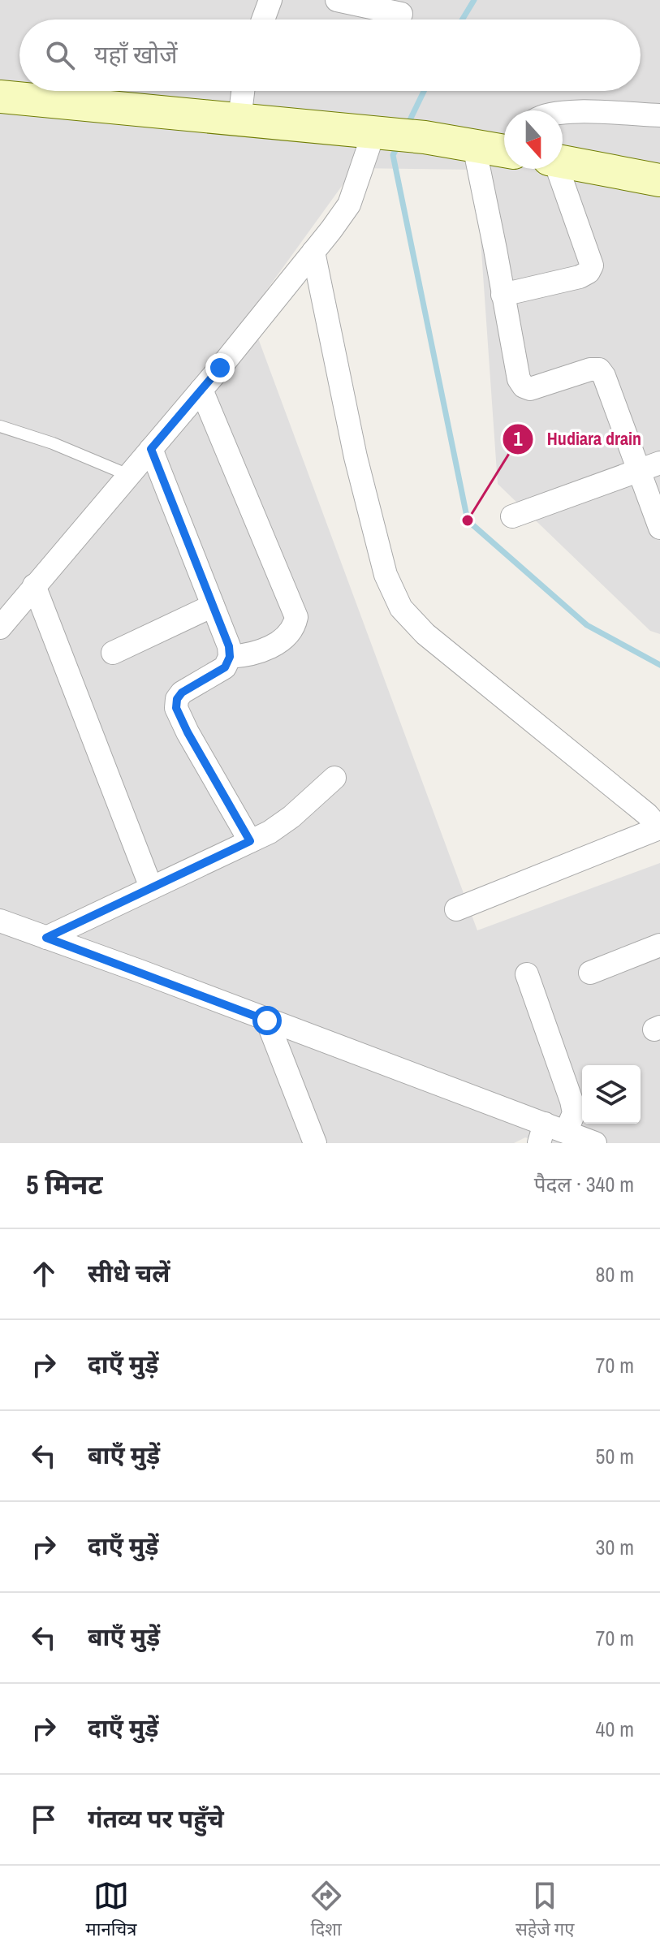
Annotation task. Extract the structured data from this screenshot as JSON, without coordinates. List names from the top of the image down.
{
  "places": ["Hudiara drain"],
  "north": "bottom",
  "page": {
    "search": "यहाँ खोजें",
    "heading": ["5 मिनट", "पैदल · 340 m"],
    "list": [
      ["सीधे चलें", "80 m"],
      ["दाएँ मुड़ें", "70 m"],
      ["बाएँ मुड़ें", "50 m"],
      ["दाएँ मुड़ें", "30 m"],
      ["बाएँ मुड़ें", "70 m"],
      ["दाएँ मुड़ें", "40 m"],
      "गंतव्य पर पहुँचे"
    ],
    "nav": ["मानचित्र", "दिशा", "सहेजे गए"]
  }
}
